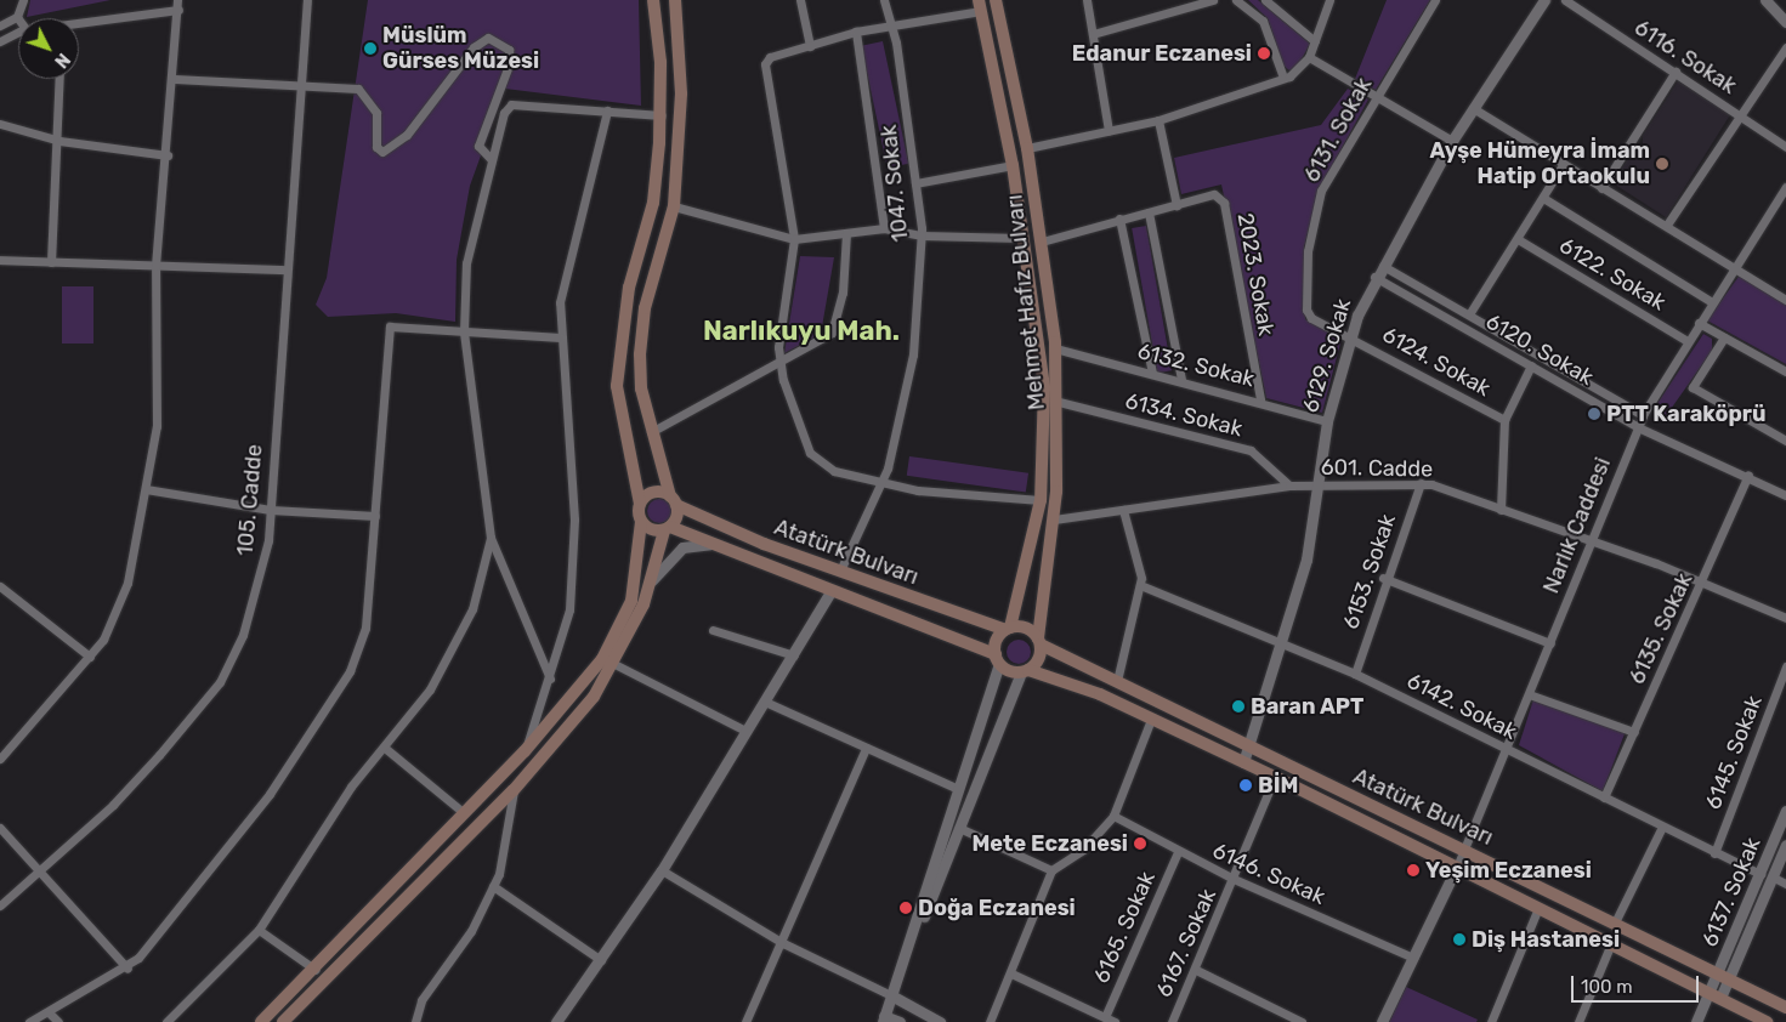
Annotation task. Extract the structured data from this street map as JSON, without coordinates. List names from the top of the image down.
{
  "streets": {
    "main road": ["Mehmet Hafız Bulvarı", "Atatürk Bulvarı"],
    "street": [
      "6116. Sokak",
      "6131. Sokak",
      "1047. Sokak",
      "2023. Sokak",
      "6122. Sokak",
      "6120. Sokak",
      "6129. Sokak",
      "6124. Sokak",
      "6132. Sokak",
      "6134. Sokak",
      "601. Cadde",
      "105. Cadde",
      "Narlık Caddesi",
      "6153. Sokak",
      "6135. Sokak",
      "6142. Sokak",
      "6145. Sokak",
      "6146. Sokak",
      "6137. Sokak",
      "6165. Sokak",
      "6167. Sokak"
    ]
  },
  "crossings": [
    ["6131. Sokak", "6129. Sokak"],
    ["6131. Sokak", "6124. Sokak"],
    ["1047. Sokak", "Atatürk Bulvarı"],
    ["2023. Sokak", "Mehmet Hafız Bulvarı"],
    ["2023. Sokak", "6132. Sokak"],
    ["6122. Sokak", "Narlık Caddesi"],
    ["Mehmet Hafız Bulvarı", "6132. Sokak"],
    ["Mehmet Hafız Bulvarı", "6134. Sokak"],
    ["Mehmet Hafız Bulvarı", "601. Cadde"],
    ["Mehmet Hafız Bulvarı", "Atatürk Bulvarı"],
    ["6120. Sokak", "6129. Sokak"],
    ["6120. Sokak", "6124. Sokak"],
    ["6120. Sokak", "Narlık Caddesi"],
    ["6120. Sokak", "6135. Sokak"],
    ["6129. Sokak", "6124. Sokak"],
    ["6129. Sokak", "6132. Sokak"],
    ["6129. Sokak", "601. Cadde"],
    ["6129. Sokak", "Atatürk Bulvarı"],
    ["6129. Sokak", "6142. Sokak"],
    ["6124. Sokak", "601. Cadde"],
    ["6134. Sokak", "601. Cadde"],
    ["601. Cadde", "Narlık Caddesi"],
    ["601. Cadde", "6153. Sokak"],
    ["601. Cadde", "6135. Sokak"],
    ["Narlık Caddesi", "Atatürk Bulvarı"],
    ["Narlık Caddesi", "6142. Sokak"],
    ["Atatürk Bulvarı", "6137. Sokak"],
    ["Atatürk Bulvarı", "6167. Sokak"],
    ["6153. Sokak", "6142. Sokak"],
    ["6135. Sokak", "6142. Sokak"],
    ["6142. Sokak", "6145. Sokak"],
    ["6142. Sokak", "6137. Sokak"],
    ["6146. Sokak", "6165. Sokak"],
    ["6146. Sokak", "6167. Sokak"]
  ],
  "districts": ["Narlıkuyu Mah."],
  "places": [
    "Müslüm Gürses Müzesi",
    "Edanur Eczanesi",
    "Ayşe Hümeyra İmam Hatip Ortaokulu",
    "PTT Karaköprü",
    "Baran APT",
    "BİM",
    "Mete Eczanesi",
    "Yeşim Eczanesi",
    "Doğa Eczanesi",
    "Diş Hastanesi"
  ],
  "scale_bar": "100 m",
  "north": "bottom right"
}
